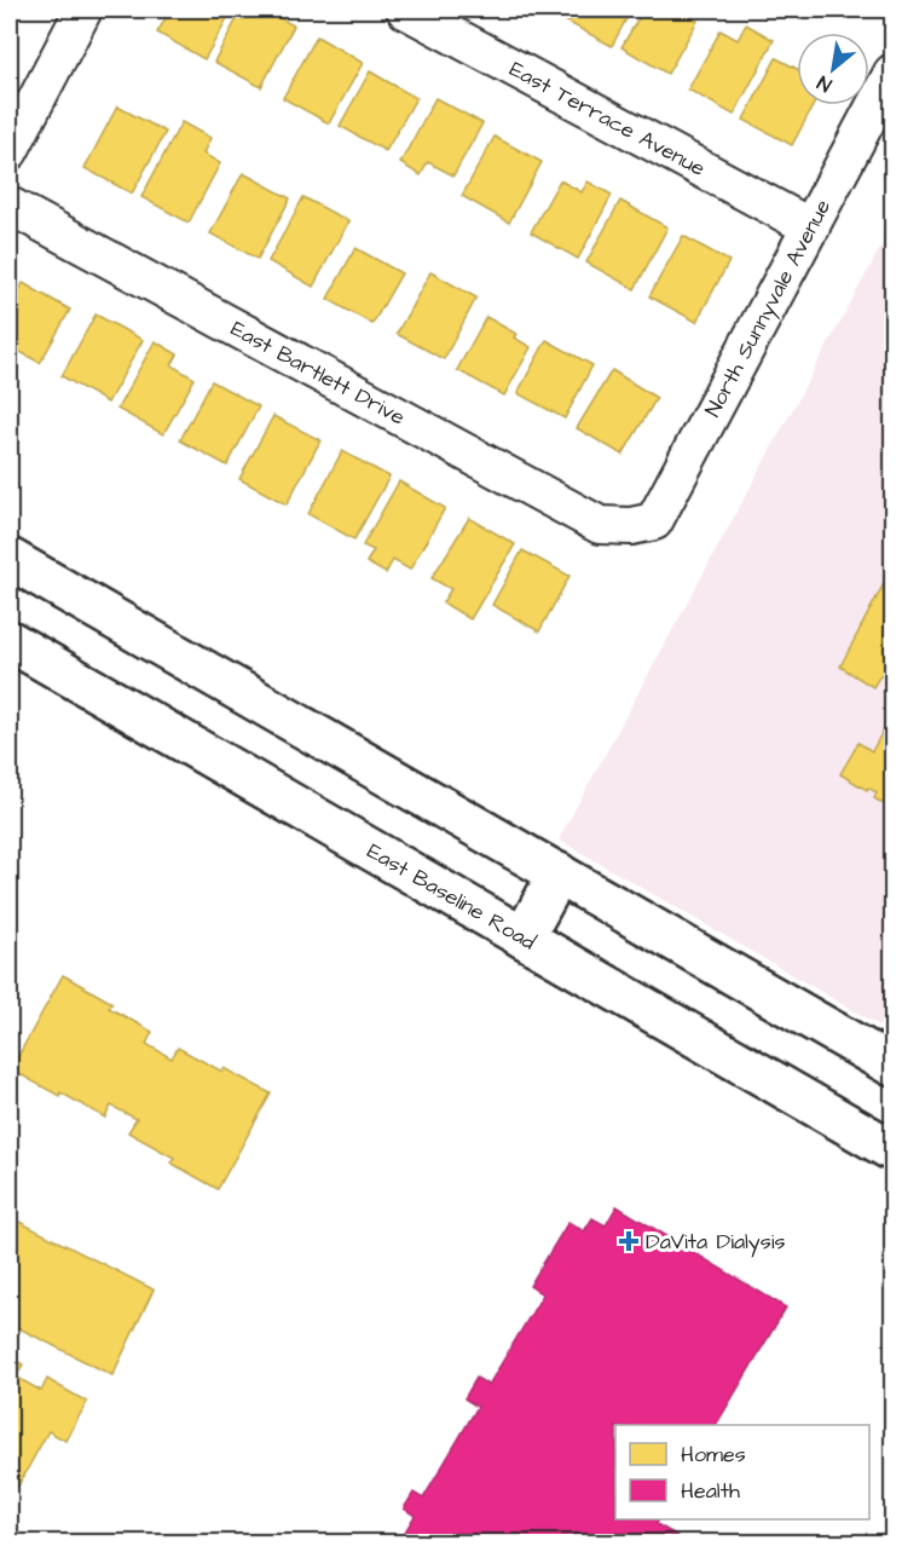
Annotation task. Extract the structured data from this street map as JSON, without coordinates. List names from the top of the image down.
{
  "streets": {
    "main road": ["East Baseline Road"],
    "street": ["East Terrace Avenue", "North Sunnyvale Avenue", "East Bartlett Drive"]
  },
  "crossings": [
    ["East Terrace Avenue", "North Sunnyvale Avenue"],
    ["North Sunnyvale Avenue", "East Bartlett Drive"]
  ],
  "places": {
    "health": ["DaVita Dialysis"]
  },
  "legend": ["Homes", "Health"],
  "north": "bottom left"
}
